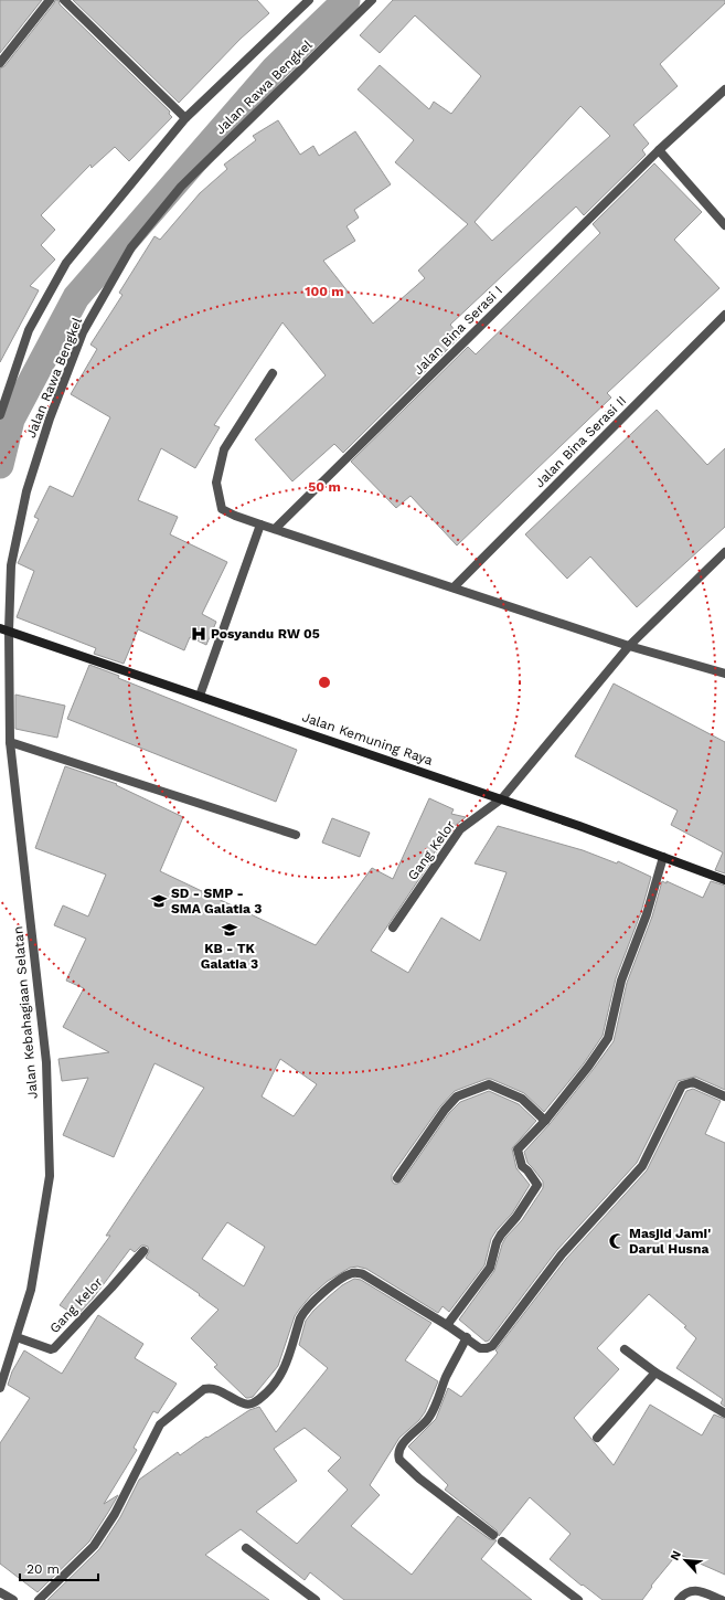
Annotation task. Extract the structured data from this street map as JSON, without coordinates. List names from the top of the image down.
{
  "streets": {
    "street": [
      "Jalan Rawa Bengkel",
      "Jalan Bina Serasi I",
      "Jalan Bina Serasi II",
      "Jalan Kemuning Raya",
      "Gang Kelor",
      "Jalan Kebahagiaan Selatan"
    ]
  },
  "crossings": [
    ["Jalan Rawa Bengkel", "Jalan Kemuning Raya"],
    ["Jalan Rawa Bengkel", "Jalan Kebahagiaan Selatan"],
    ["Jalan Kemuning Raya", "Gang Kelor"],
    ["Jalan Kemuning Raya", "Jalan Kebahagiaan Selatan"],
    ["Gang Kelor", "Jalan Kebahagiaan Selatan"]
  ],
  "places": {
    "hospital": ["Posyandu RW 05"],
    "school or university": ["SD - SMP - SMA Galatia 3", "KB - TK Galatia 3"],
    "mosque": ["Masjid Jami' Darul Husna"]
  },
  "scale_bar": "20 m",
  "north": "top left",
  "rings": ["100 m", "50 m"]
}
